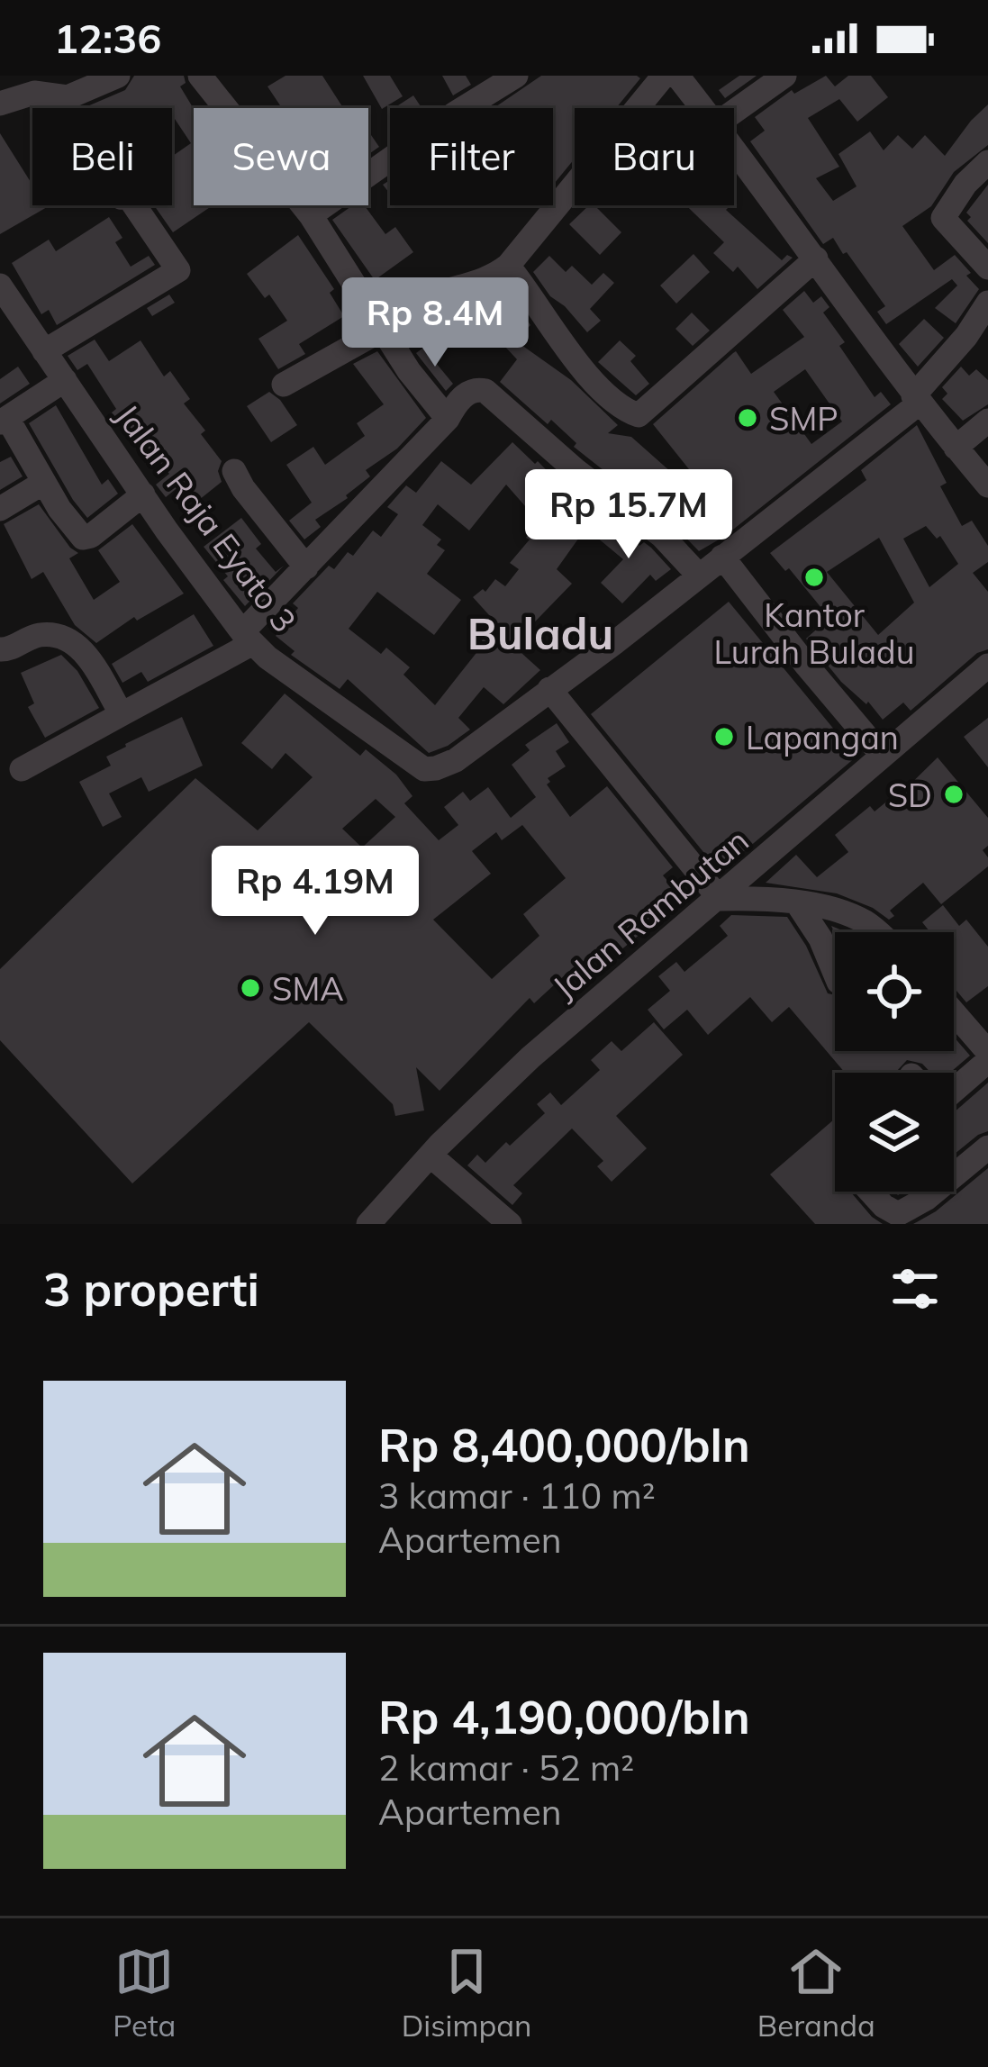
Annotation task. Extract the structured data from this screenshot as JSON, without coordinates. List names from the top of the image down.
{
  "streets": {
    "street": ["Jalan Raja Eyato 3", "Jalan Rambutan"]
  },
  "districts": ["Buladu"],
  "places": [
    "SMP",
    "Kantor Lurah Buladu",
    "Lapangan",
    "SD",
    "SMA"
  ],
  "page": {
    "status": "12:36",
    "chip": [
      "Beli",
      "Sewa",
      "Filter",
      "Baru"
    ],
    "price": ["Rp 8.4M", "Rp 15.7M", "Rp 4.19M"],
    "heading": "3 properti",
    "list": [
      {
        "name": "Rp 8,400,000/bln",
        "note": "3 kamar · 110 m² · Apartemen"
      },
      {
        "name": "Rp 4,190,000/bln",
        "note": "2 kamar · 52 m² · Apartemen"
      }
    ],
    "tabs": ["Peta", "Disimpan", "Beranda"]
  }
}
